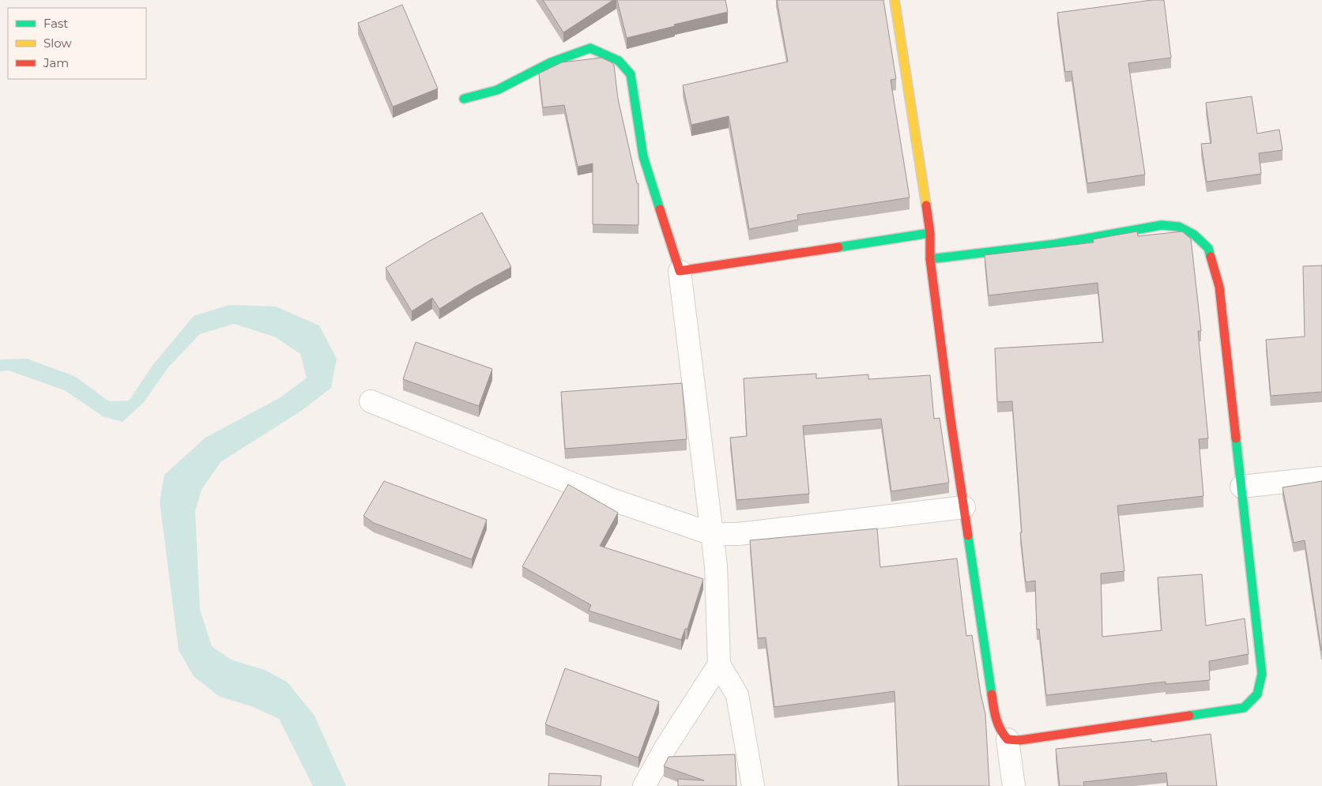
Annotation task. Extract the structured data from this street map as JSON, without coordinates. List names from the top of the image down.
{
  "legend": ["Fast", "Slow", "Jam"]
}
